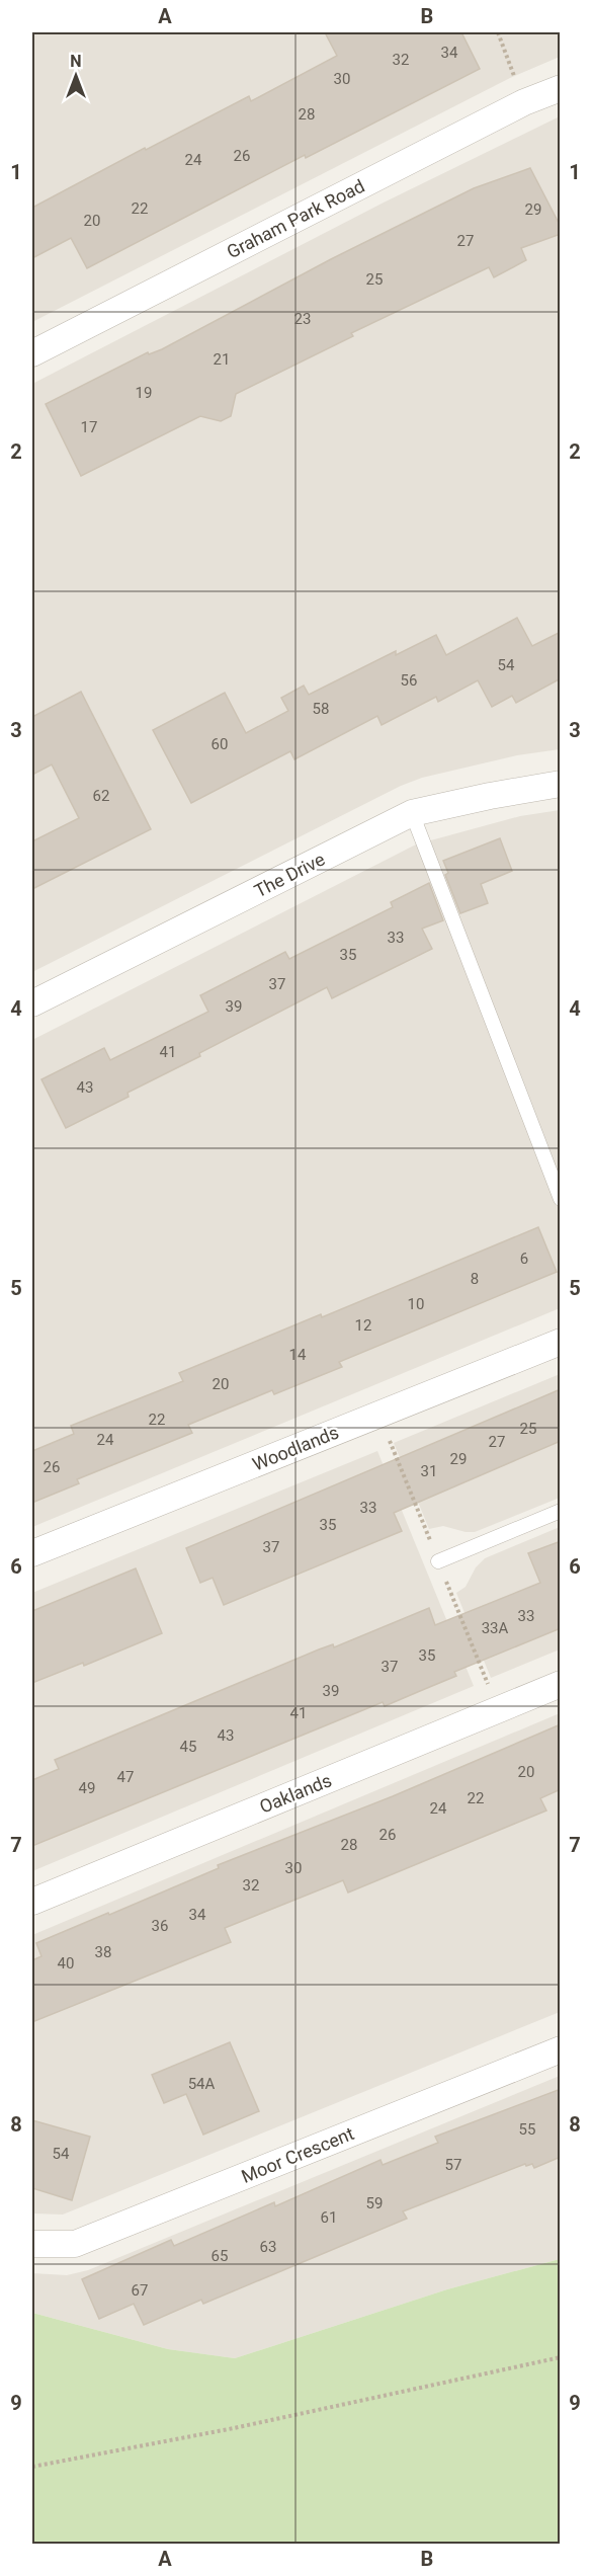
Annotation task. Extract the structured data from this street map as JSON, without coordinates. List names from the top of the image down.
{
  "streets": {
    "street": [
      "Graham Park Road",
      "The Drive",
      "Woodlands",
      "Oaklands",
      "Moor Crescent"
    ]
  },
  "house_numbers": [
    "34",
    "32",
    "30",
    "28",
    "26",
    "24",
    "22",
    "29",
    "20",
    "27",
    "25",
    "23",
    "21",
    "19",
    "17",
    "54",
    "56",
    "58",
    "60",
    "62",
    "33",
    "35",
    "37",
    "39",
    "41",
    "43",
    "6",
    "8",
    "10",
    "12",
    "14",
    "20",
    "22",
    "25",
    "24",
    "27",
    "29",
    "26",
    "31",
    "33",
    "35",
    "37",
    "33",
    "33A",
    "35",
    "37",
    "39",
    "41",
    "43",
    "45",
    "20",
    "47",
    "49",
    "22",
    "24",
    "26",
    "28",
    "30",
    "32",
    "34",
    "36",
    "38",
    "40",
    "54A",
    "55",
    "54",
    "57",
    "59",
    "61",
    "63",
    "65",
    "67"
  ],
  "north": "top",
  "grid": {
    "columns": ["A", "B"],
    "rows": [
      "1",
      "2",
      "3",
      "4",
      "5",
      "6",
      "7",
      "8",
      "9"
    ]
  }
}
